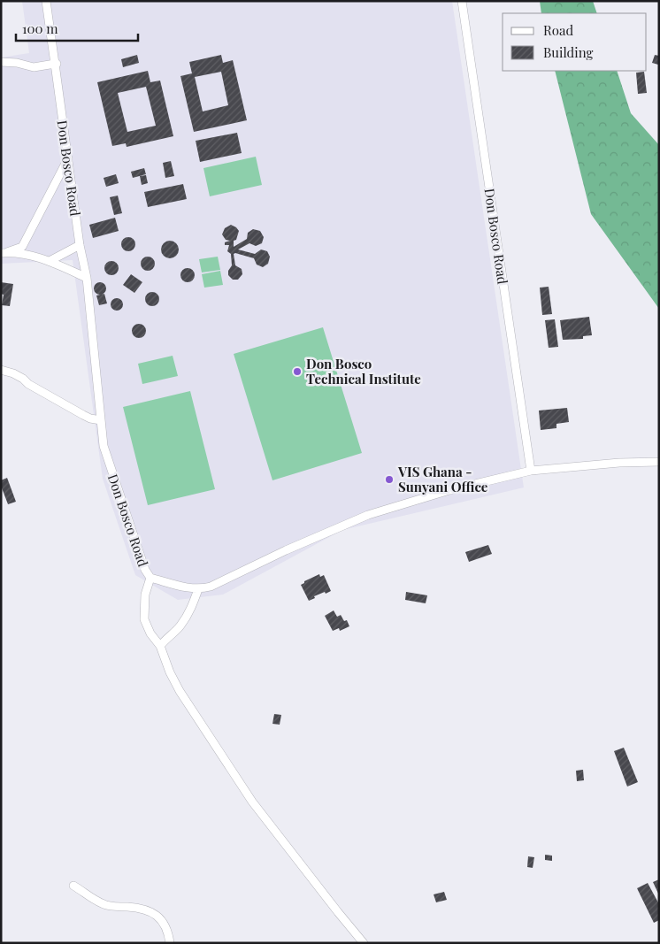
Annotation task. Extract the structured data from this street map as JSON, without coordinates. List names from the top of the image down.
{
  "streets": {
    "street": ["Don Bosco Road"]
  },
  "places": ["Don Bosco Technical Institute", "VIS Ghana - Sunyani Office"],
  "legend": ["Road", "Building"],
  "scale_bar": "100 m"
}
